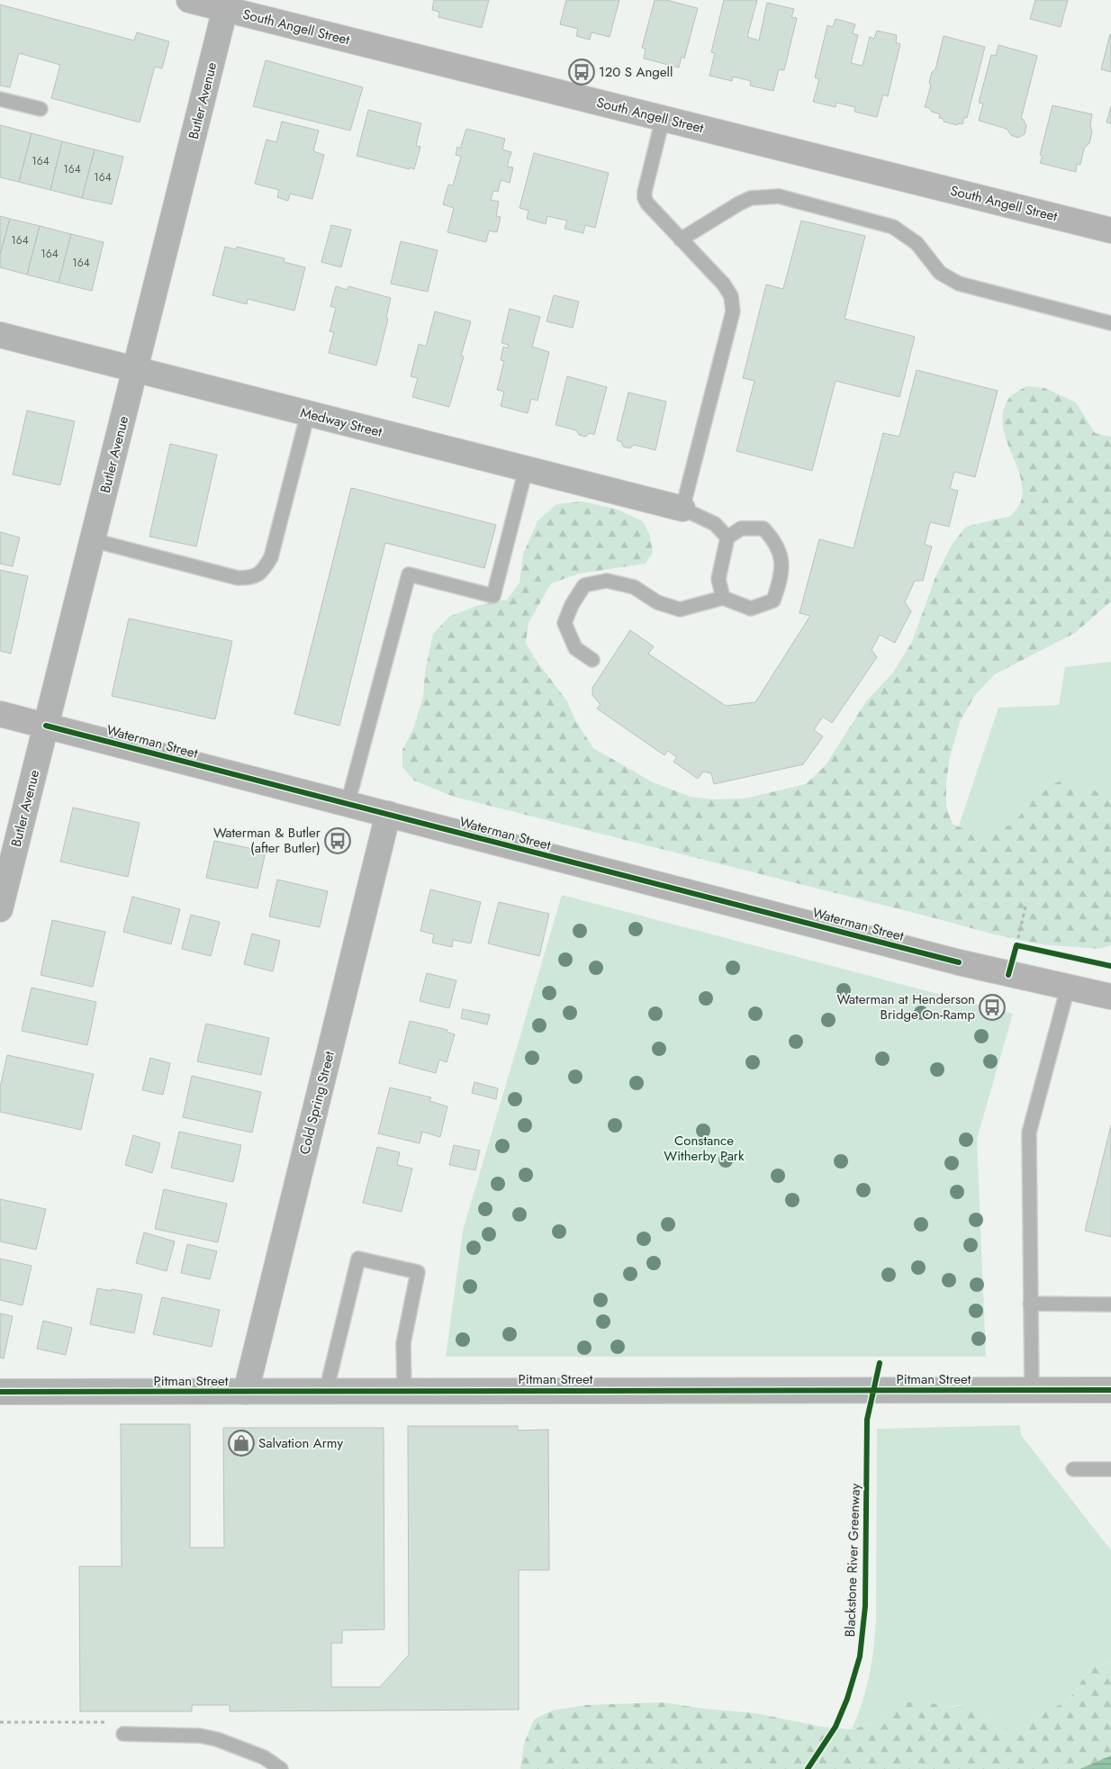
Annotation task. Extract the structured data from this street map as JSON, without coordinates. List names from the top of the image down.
{
  "streets": {
    "main road": ["South Angell Street", "Waterman Street"],
    "street": [
      "Butler Avenue",
      "Medway Street",
      "Cold Spring Street",
      "Pitman Street"
    ],
    "cycle path": ["Blackstone River Greenway"]
  },
  "crossings": [
    ["South Angell Street", "Butler Avenue"],
    ["Butler Avenue", "Medway Street"],
    ["Butler Avenue", "Waterman Street"],
    ["Waterman Street", "Cold Spring Street"],
    ["Cold Spring Street", "Pitman Street"]
  ],
  "parks": ["Constance Witherby Park"],
  "places": {
    "bus stop": ["120 S Angell", "Waterman & Butler (after Butler)", "Waterman at Henderson Bridge On-Ramp"],
    "shop": ["Salvation Army"]
  },
  "house_numbers": [
    "164",
    "164",
    "164",
    "164",
    "164",
    "164"
  ]
}
